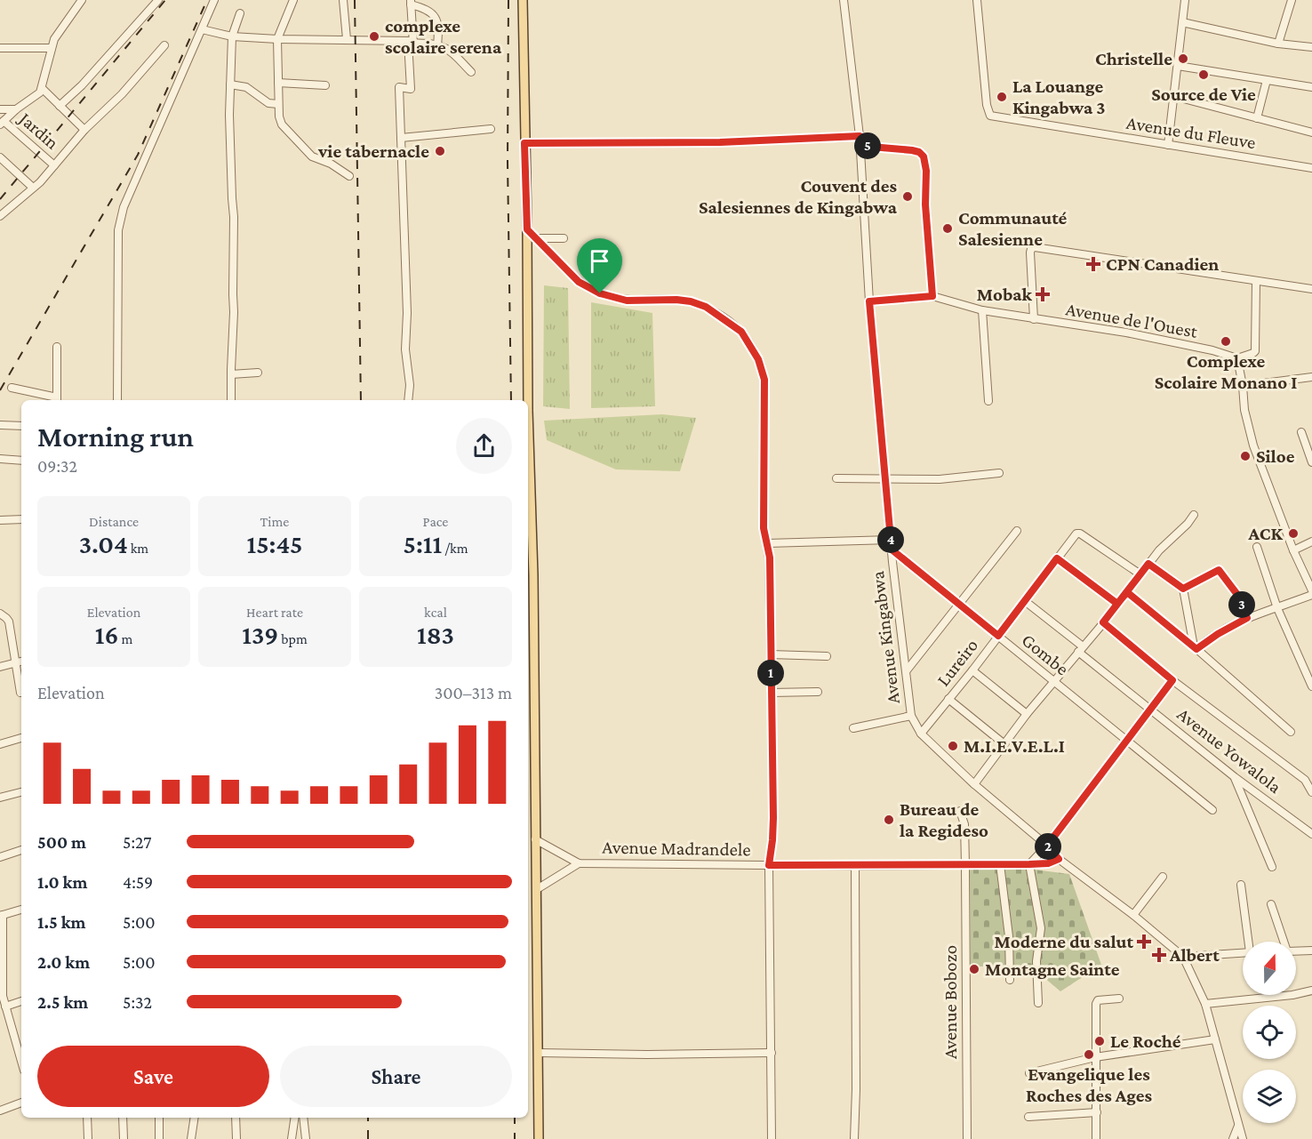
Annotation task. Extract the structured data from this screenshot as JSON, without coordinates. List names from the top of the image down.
{
  "streets": {
    "street": [
      "Jardin",
      "Avenue du Fleuve",
      "Avenue de l'Ouest",
      "Avenue Kingabwa",
      "Gombe",
      "Lureiro",
      "Avenue Yowalola",
      "Avenue Madrandele",
      "Avenue Bobozo"
    ]
  },
  "crossings": [
    ["Avenue de l'Ouest", "Avenue Kingabwa"],
    ["Avenue Kingabwa", "Gombe"],
    ["Avenue Kingabwa", "Lureiro"],
    ["Avenue Kingabwa", "Avenue Madrandele"],
    ["Gombe", "Lureiro"],
    ["Lureiro", "Avenue Yowalola"],
    ["Avenue Madrandele", "Avenue Bobozo"]
  ],
  "places": {
    "other": [
      "complexe scolaire serena",
      "Christelle",
      "Source de Vie",
      "La Louange Kingabwa 3",
      "vie tabernacle",
      "Couvent des Salesiennes de Kingabwa",
      "Communauté Salesienne",
      "Complexe Scolaire Monano I",
      "Siloe",
      "ACK",
      "M.I.E.V.E.L.I",
      "Bureau de la Regideso",
      "Montagne Sainte",
      "Le Roché",
      "Evangelique les Roches des Ages"
    ],
    "health": [
      "CPN Canadien",
      "Mobak",
      "Moderne du salut",
      "Albert"
    ]
  },
  "north": "top",
  "page": {
    "pins": [
      "5",
      "4",
      "3",
      "1",
      "2"
    ],
    "heading": ["Morning run", "09:32"],
    "stats": [
      ["Distance", "3.04 km"],
      ["Time", "15:45"],
      ["Pace", "5:11 /km"],
      ["Elevation", "16 m"],
      ["Heart rate", "139 bpm"],
      ["kcal", "183"]
    ],
    "chart": ["Elevation", "300–313 m"],
    "list": [
      {
        "name": "500 m",
        "note": "5:27"
      },
      {
        "name": "1.0 km",
        "note": "4:59"
      },
      {
        "name": "1.5 km",
        "note": "5:00"
      },
      {
        "name": "2.0 km",
        "note": "5:00"
      },
      {
        "name": "2.5 km",
        "note": "5:32"
      }
    ],
    "buttons": ["Save", "Share"]
  }
}
